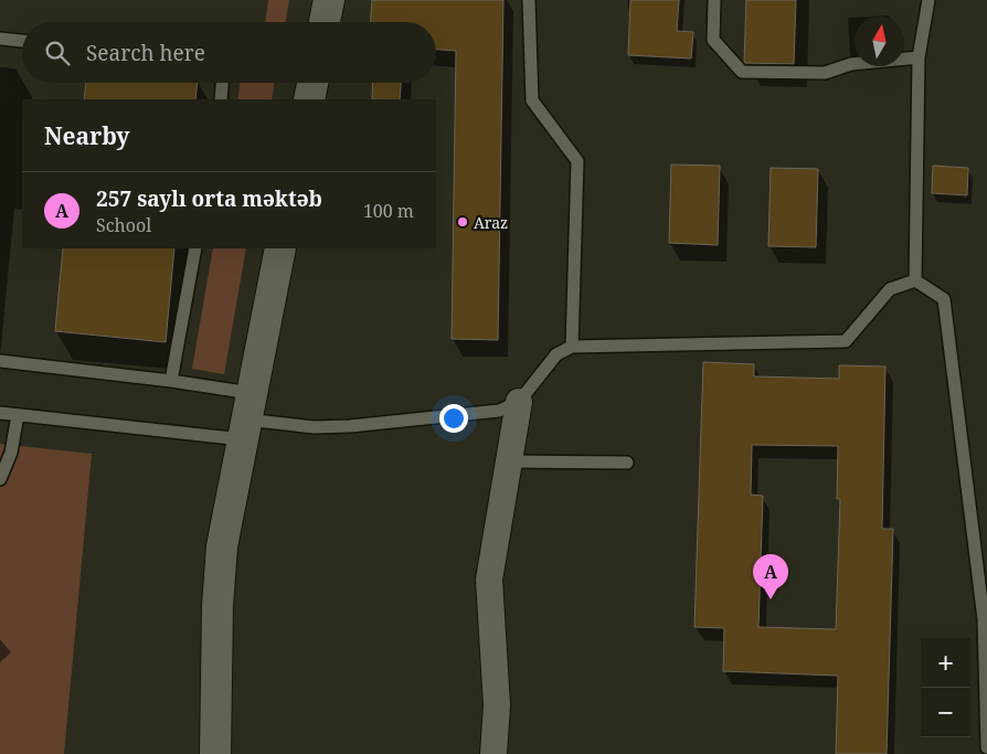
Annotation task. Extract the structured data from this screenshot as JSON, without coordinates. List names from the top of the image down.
{
  "places": ["Araz"],
  "north": "top",
  "page": {
    "search": "Search here",
    "heading": "Nearby",
    "list": [
      {
        "mark": "A",
        "name": "257 saylı orta məktəb",
        "note": "School",
        "value": "100 m"
      }
    ],
    "pins": "A",
    "map_buttons": ["+", "−"]
  }
}
